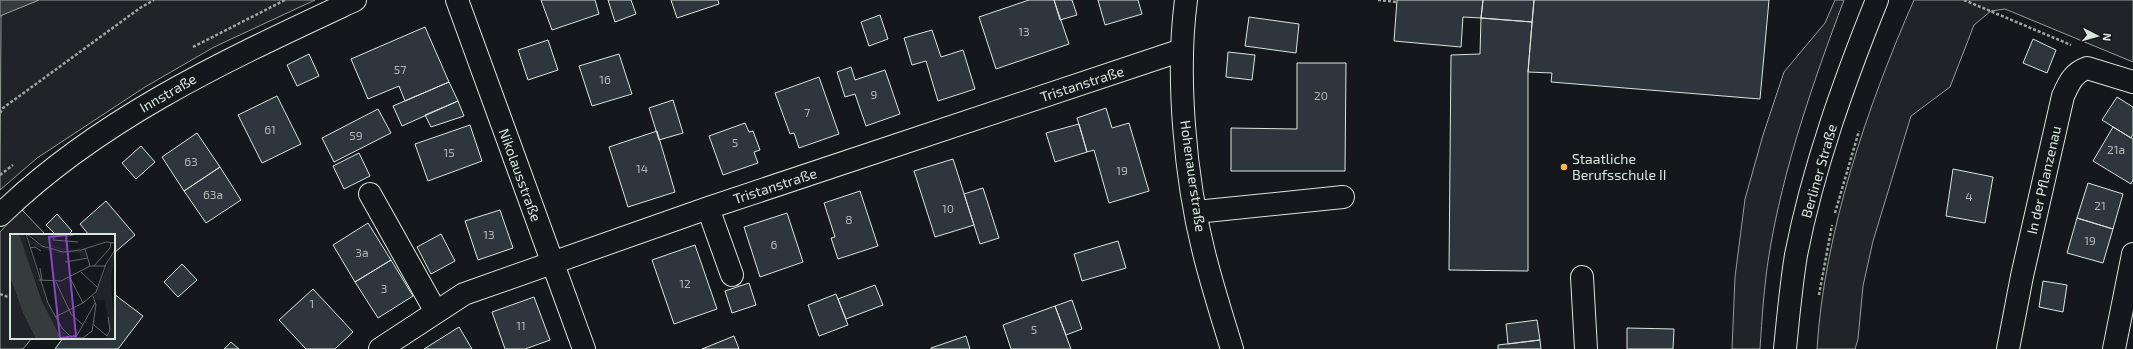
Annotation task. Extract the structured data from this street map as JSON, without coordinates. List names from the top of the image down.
{
  "streets": {
    "street": [
      "Tristanstraße",
      "Innstraße",
      "Berliner Straße",
      "Nikolausstraße",
      "Hohenauerstraße",
      "In der Pflanzenau"
    ]
  },
  "crossings": [
    ["Tristanstraße", "Nikolausstraße"],
    ["Tristanstraße", "Hohenauerstraße"]
  ],
  "places": ["Staatliche Berufsschule II"],
  "house_numbers": [
    "13",
    "57",
    "16",
    "9",
    "20",
    "7",
    "61",
    "59",
    "5",
    "21a",
    "15",
    "63",
    "14",
    "19",
    "63a",
    "4",
    "21",
    "10",
    "8",
    "13",
    "19",
    "6",
    "3a",
    "12",
    "3",
    "1",
    "11",
    "5"
  ],
  "north": "right"
}
